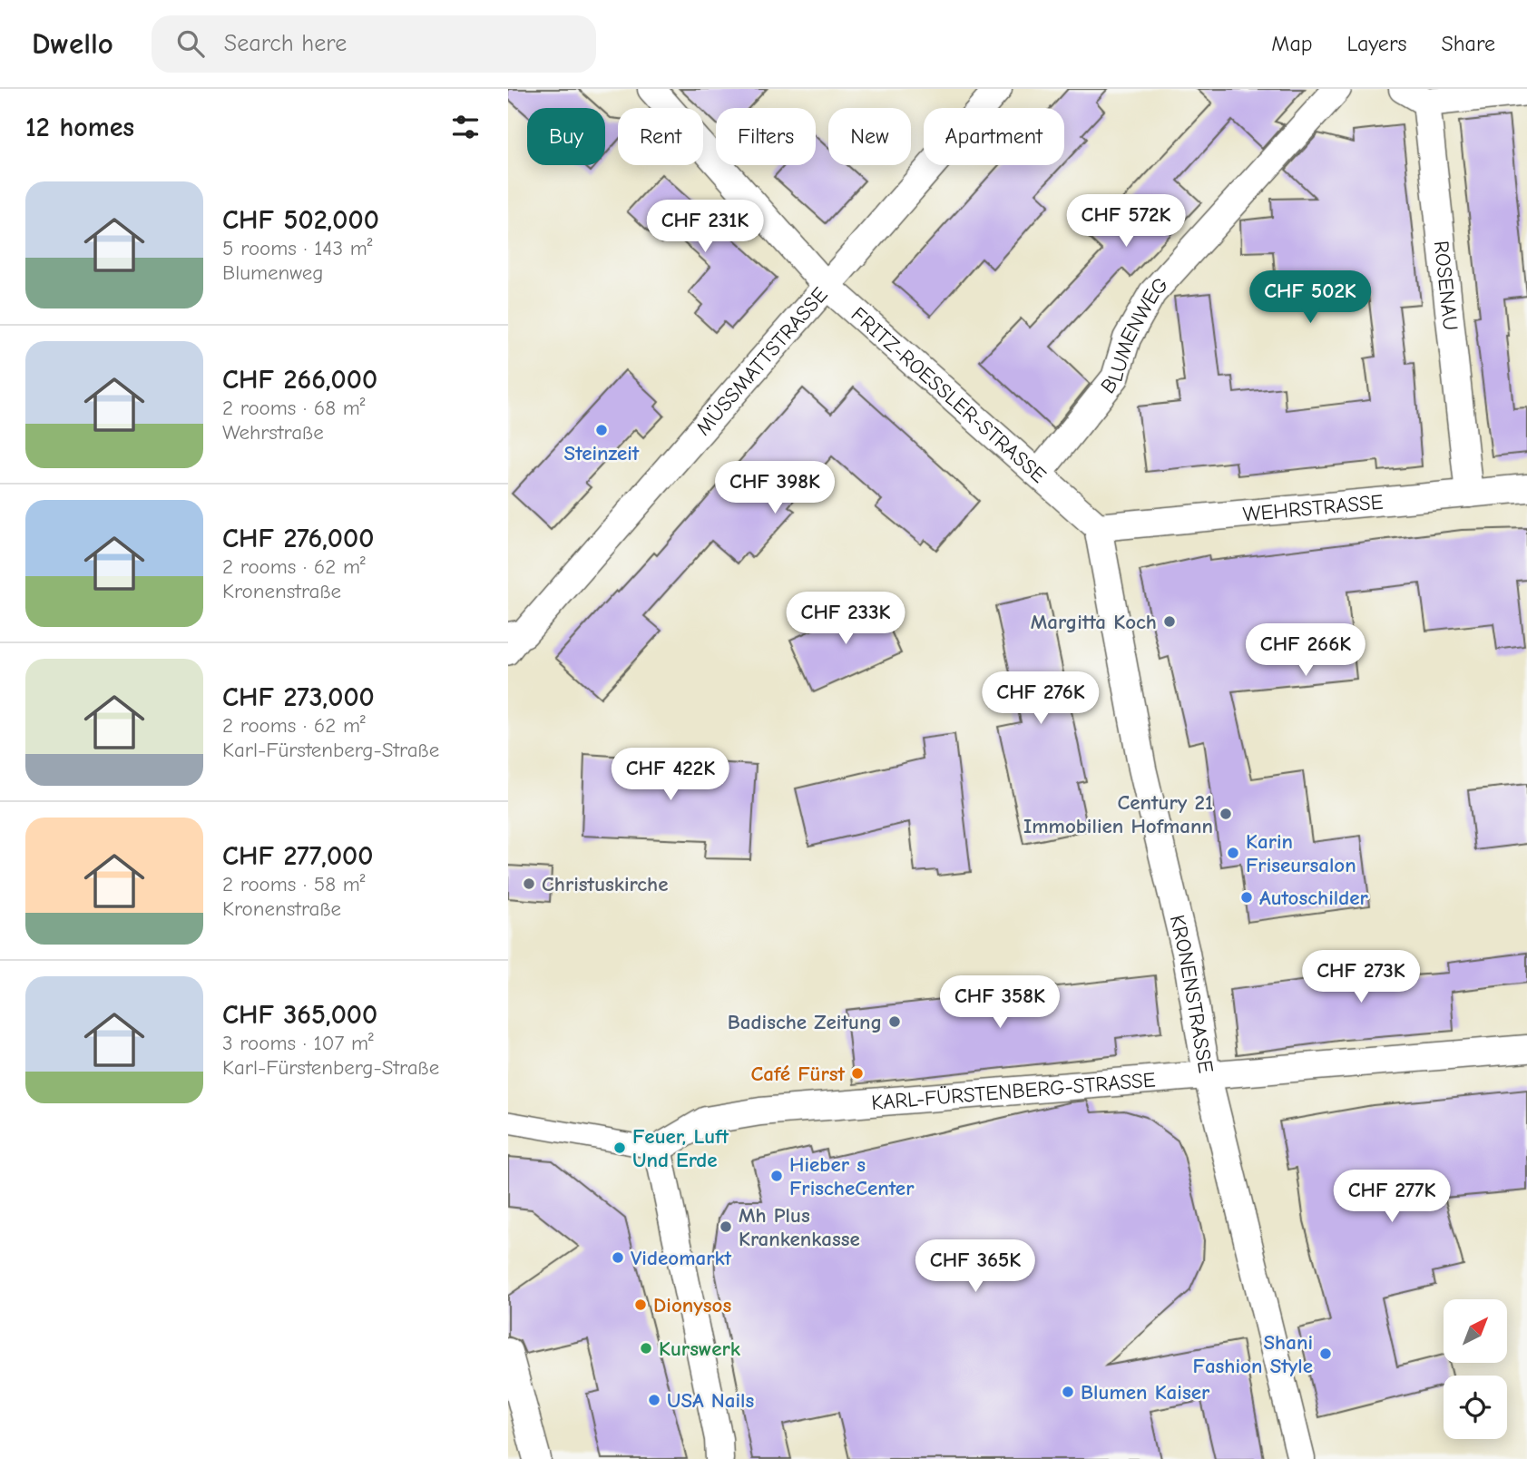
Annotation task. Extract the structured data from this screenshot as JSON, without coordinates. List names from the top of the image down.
{
  "streets": {
    "street": [
      "ROSENAU",
      "BLUMENWEG",
      "MÜSSMATTSTRASSE",
      "FRITZ-ROESSLER-STRASSE",
      "WEHRSTRASSE",
      "KRONENSTRASSE",
      "KARL-FÜRSTENBERG-STRASSE"
    ]
  },
  "crossings": [
    ["ROSENAU", "WEHRSTRASSE"],
    ["BLUMENWEG", "FRITZ-ROESSLER-STRASSE"],
    ["MÜSSMATTSTRASSE", "FRITZ-ROESSLER-STRASSE"],
    ["FRITZ-ROESSLER-STRASSE", "WEHRSTRASSE"],
    ["FRITZ-ROESSLER-STRASSE", "KRONENSTRASSE"],
    ["WEHRSTRASSE", "KRONENSTRASSE"],
    ["KRONENSTRASSE", "KARL-FÜRSTENBERG-STRASSE"]
  ],
  "places": [
    "Steinzeit",
    "Margitta Koch",
    "Century 21 Immobilien Hofmann",
    "Karin Friseursalon",
    "Christuskirche",
    "Autoschilder",
    "Badische Zeitung",
    "Café Fürst",
    "Feuer, Luft Und Erde",
    "Hieber s FrischeCenter",
    "Mh Plus Krankenkasse",
    "Videomarkt",
    "Dionysos",
    "Kurswerk",
    "Shani Fashion Style",
    "Blumen Kaiser",
    "USA Nails"
  ],
  "north": "top right",
  "page": {
    "header": "Dwello",
    "search": "Search here",
    "nav": ["Map", "Layers", "Share"],
    "heading": "12 homes",
    "chip": [
      "Buy",
      "Rent",
      "Filters",
      "New",
      "Apartment"
    ],
    "list": [
      {
        "name": "CHF 502,000",
        "note": "5 rooms · 143 m² · Blumenweg"
      },
      {
        "name": "CHF 266,000",
        "note": "2 rooms · 68 m² · Wehrstraße"
      },
      {
        "name": "CHF 276,000",
        "note": "2 rooms · 62 m² · Kronenstraße"
      },
      {
        "name": "CHF 273,000",
        "note": "2 rooms · 62 m² · Karl-Fürstenberg-Straße"
      },
      {
        "name": "CHF 277,000",
        "note": "2 rooms · 58 m² · Kronenstraße"
      },
      {
        "name": "CHF 365,000",
        "note": "3 rooms · 107 m² · Karl-Fürstenberg-Straße"
      }
    ],
    "price": [
      "CHF 572K",
      "CHF 231K",
      "CHF 502K",
      "CHF 398K",
      "CHF 233K",
      "CHF 266K",
      "CHF 276K",
      "CHF 422K",
      "CHF 273K",
      "CHF 358K",
      "CHF 277K",
      "CHF 365K"
    ]
  }
}
